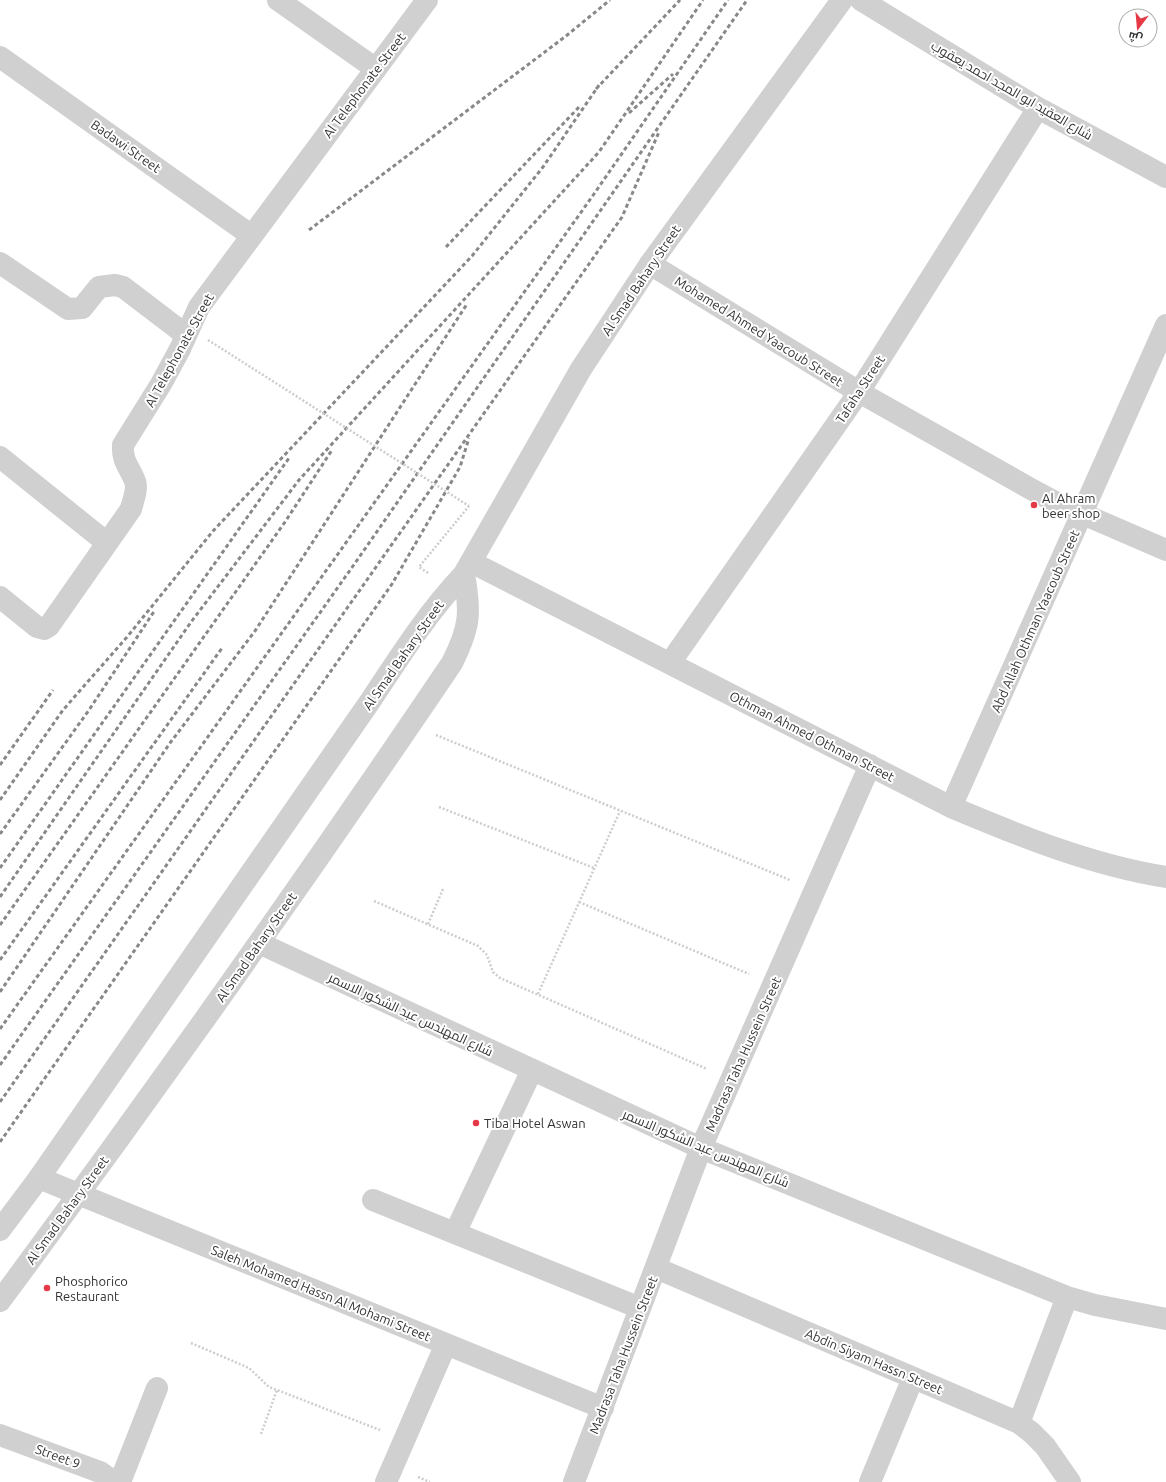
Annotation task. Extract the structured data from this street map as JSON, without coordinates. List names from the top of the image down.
{
  "streets": {
    "street": [
      "Al Telephonate Street",
      "شارع العقيد ابو المجد احمد يعقوب",
      "Badawi Street",
      "Al Smad Bahary Street",
      "Mohamed Ahmed Yaacoub Street",
      "Tafaha Street",
      "Abd Allah Othman Yaacoub Street",
      "Othman Ahmed Othman Street",
      "شارع المهندس عبد الشكور الاسمر",
      "Madrasa Taha Hussein Street",
      "Saleh Mohamed Hassn Al Mohami Street",
      "Abdin Siyam Hassn Street",
      "Street 9"
    ]
  },
  "crossings": [
    ["Al Telephonate Street", "Badawi Street"],
    ["شارع العقيد ابو المجد احمد يعقوب", "Tafaha Street"],
    ["Al Smad Bahary Street", "Mohamed Ahmed Yaacoub Street"],
    ["Al Smad Bahary Street", "Othman Ahmed Othman Street"],
    ["Al Smad Bahary Street", "شارع المهندس عبد الشكور الاسمر"],
    ["Al Smad Bahary Street", "Saleh Mohamed Hassn Al Mohami Street"],
    ["Mohamed Ahmed Yaacoub Street", "Tafaha Street"],
    ["Mohamed Ahmed Yaacoub Street", "Abd Allah Othman Yaacoub Street"],
    ["Tafaha Street", "Othman Ahmed Othman Street"],
    ["Abd Allah Othman Yaacoub Street", "Othman Ahmed Othman Street"],
    ["Othman Ahmed Othman Street", "Madrasa Taha Hussein Street"],
    ["شارع المهندس عبد الشكور الاسمر", "Madrasa Taha Hussein Street"],
    ["Madrasa Taha Hussein Street", "Saleh Mohamed Hassn Al Mohami Street"],
    ["Madrasa Taha Hussein Street", "Abdin Siyam Hassn Street"]
  ],
  "places": ["Al Ahram beer shop", "Tiba Hotel Aswan", "Phosphorico Restaurant"],
  "north": "bottom"
}
